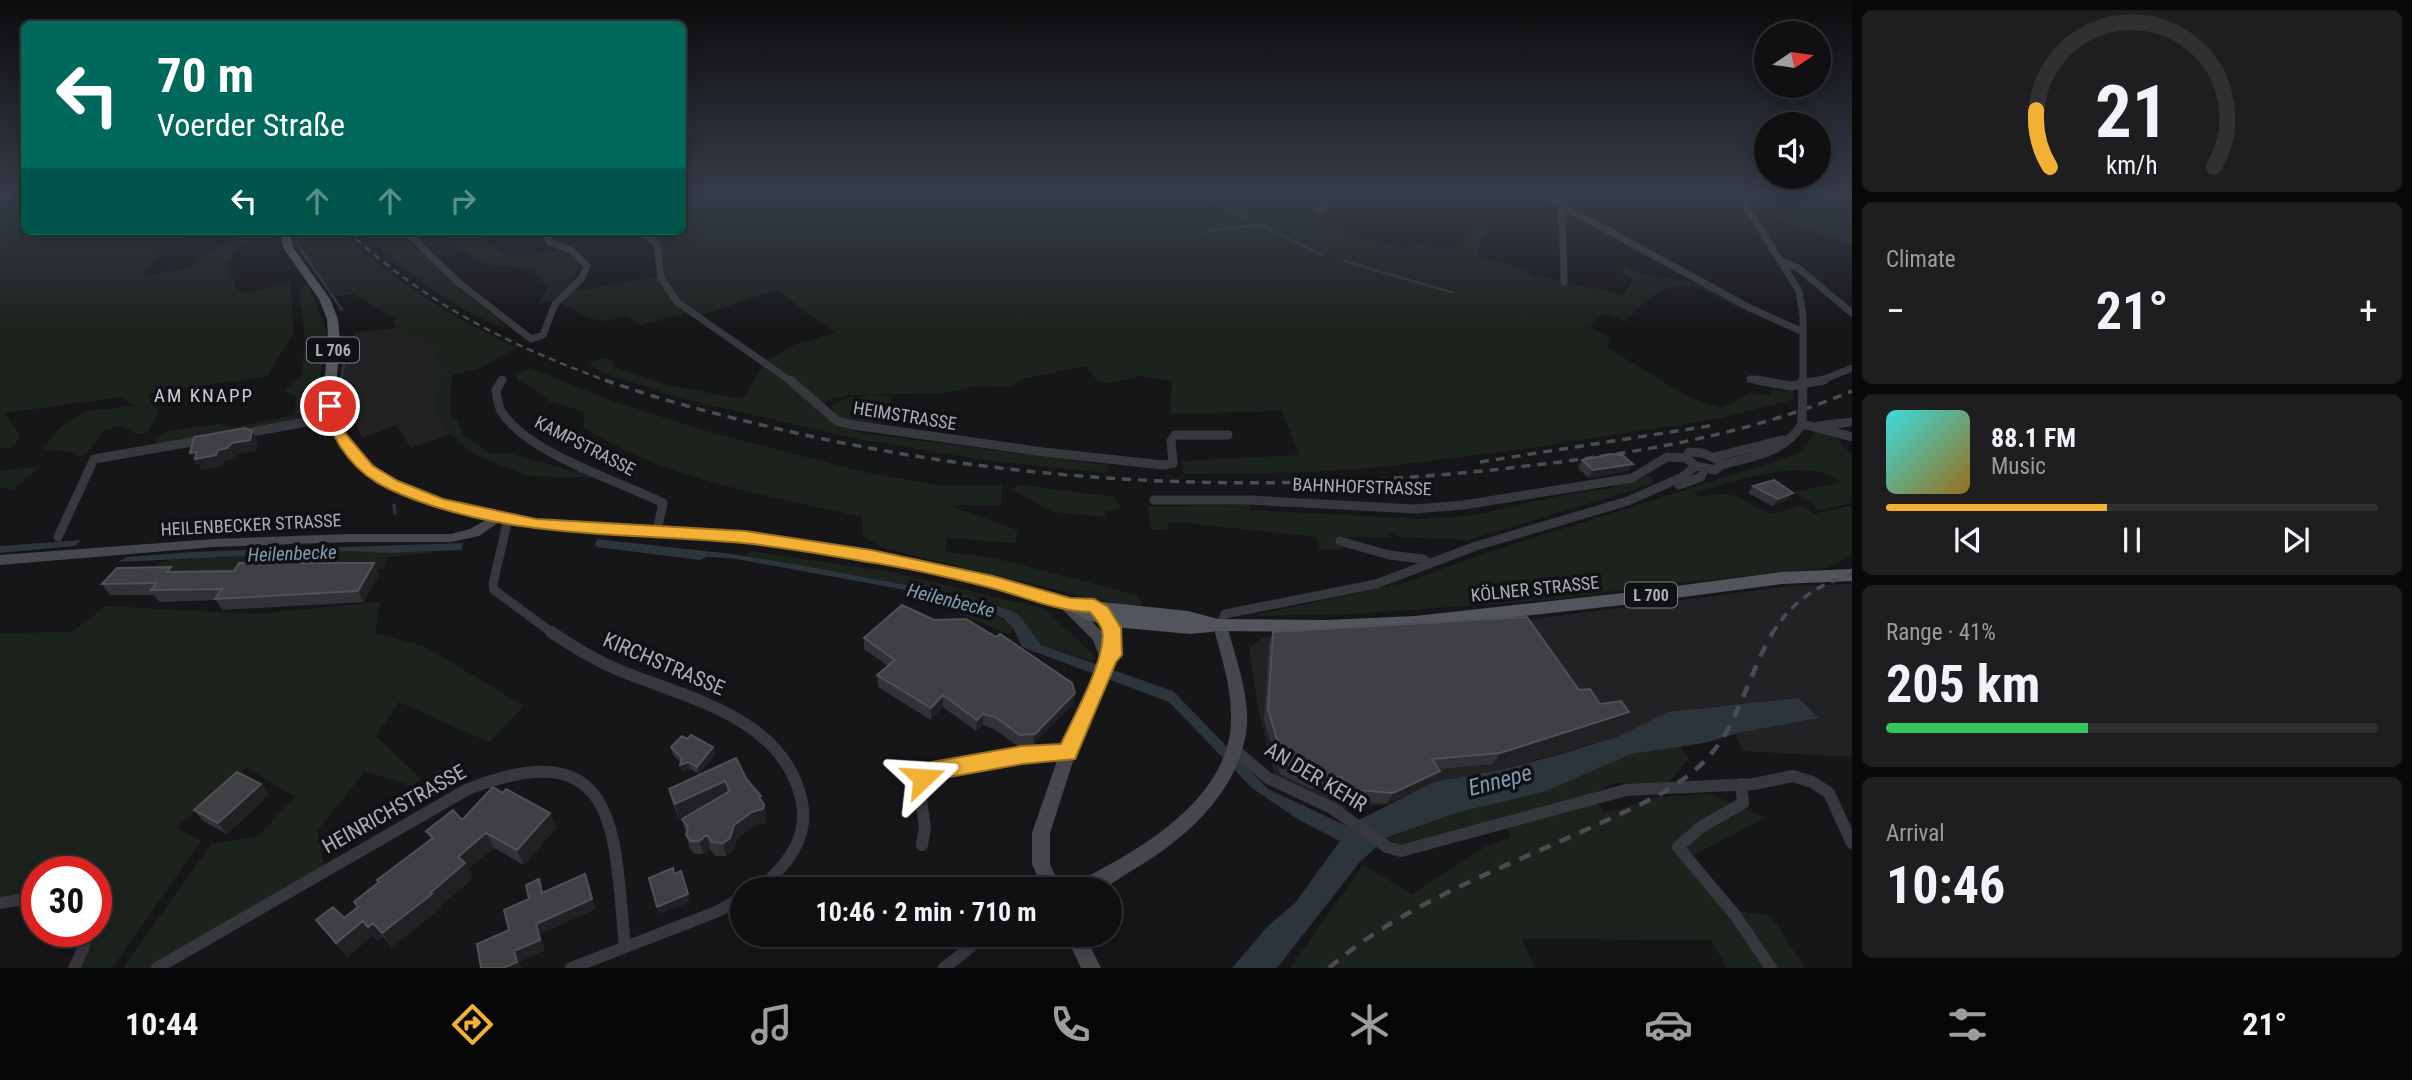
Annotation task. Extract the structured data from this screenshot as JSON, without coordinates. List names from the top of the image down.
{
  "streets": {
    "main road": [
      "L 706",
      "HEILENBECKER STRASSE",
      "KÖLNER STRASSE",
      "L 700"
    ],
    "street": [
      "HEIMSTRASSE",
      "KAMPSTRASSE",
      "BAHNHOFSTRASSE",
      "KIRCHSTRASSE",
      "AN DER KEHR",
      "HEINRICHSTRASSE"
    ]
  },
  "crossings": [
    ["KAMPSTRASSE", "KÖLNER STRASSE"],
    ["HEILENBECKER STRASSE", "KÖLNER STRASSE"],
    ["HEILENBECKER STRASSE", "KIRCHSTRASSE"],
    ["KÖLNER STRASSE", "KIRCHSTRASSE"]
  ],
  "districts": ["AM KNAPP"],
  "water": ["Heilenbecke", "Ennepe"],
  "north": "right",
  "page": {
    "turn": ["70 m", "Voerder Straße"],
    "tile": [
      "Climate",
      ["Range · 41%", "205 km"],
      ["Arrival", "10:46"]
    ],
    "heat": ["−", "21°", "+"],
    "song": ["88.1 FM", "Music"],
    "limit": "30",
    "trip": "10:46 · 2 min · 710 m",
    "tabs": ["10:44", "21°"],
    "gauge": ["21", "km/h"]
  }
}
